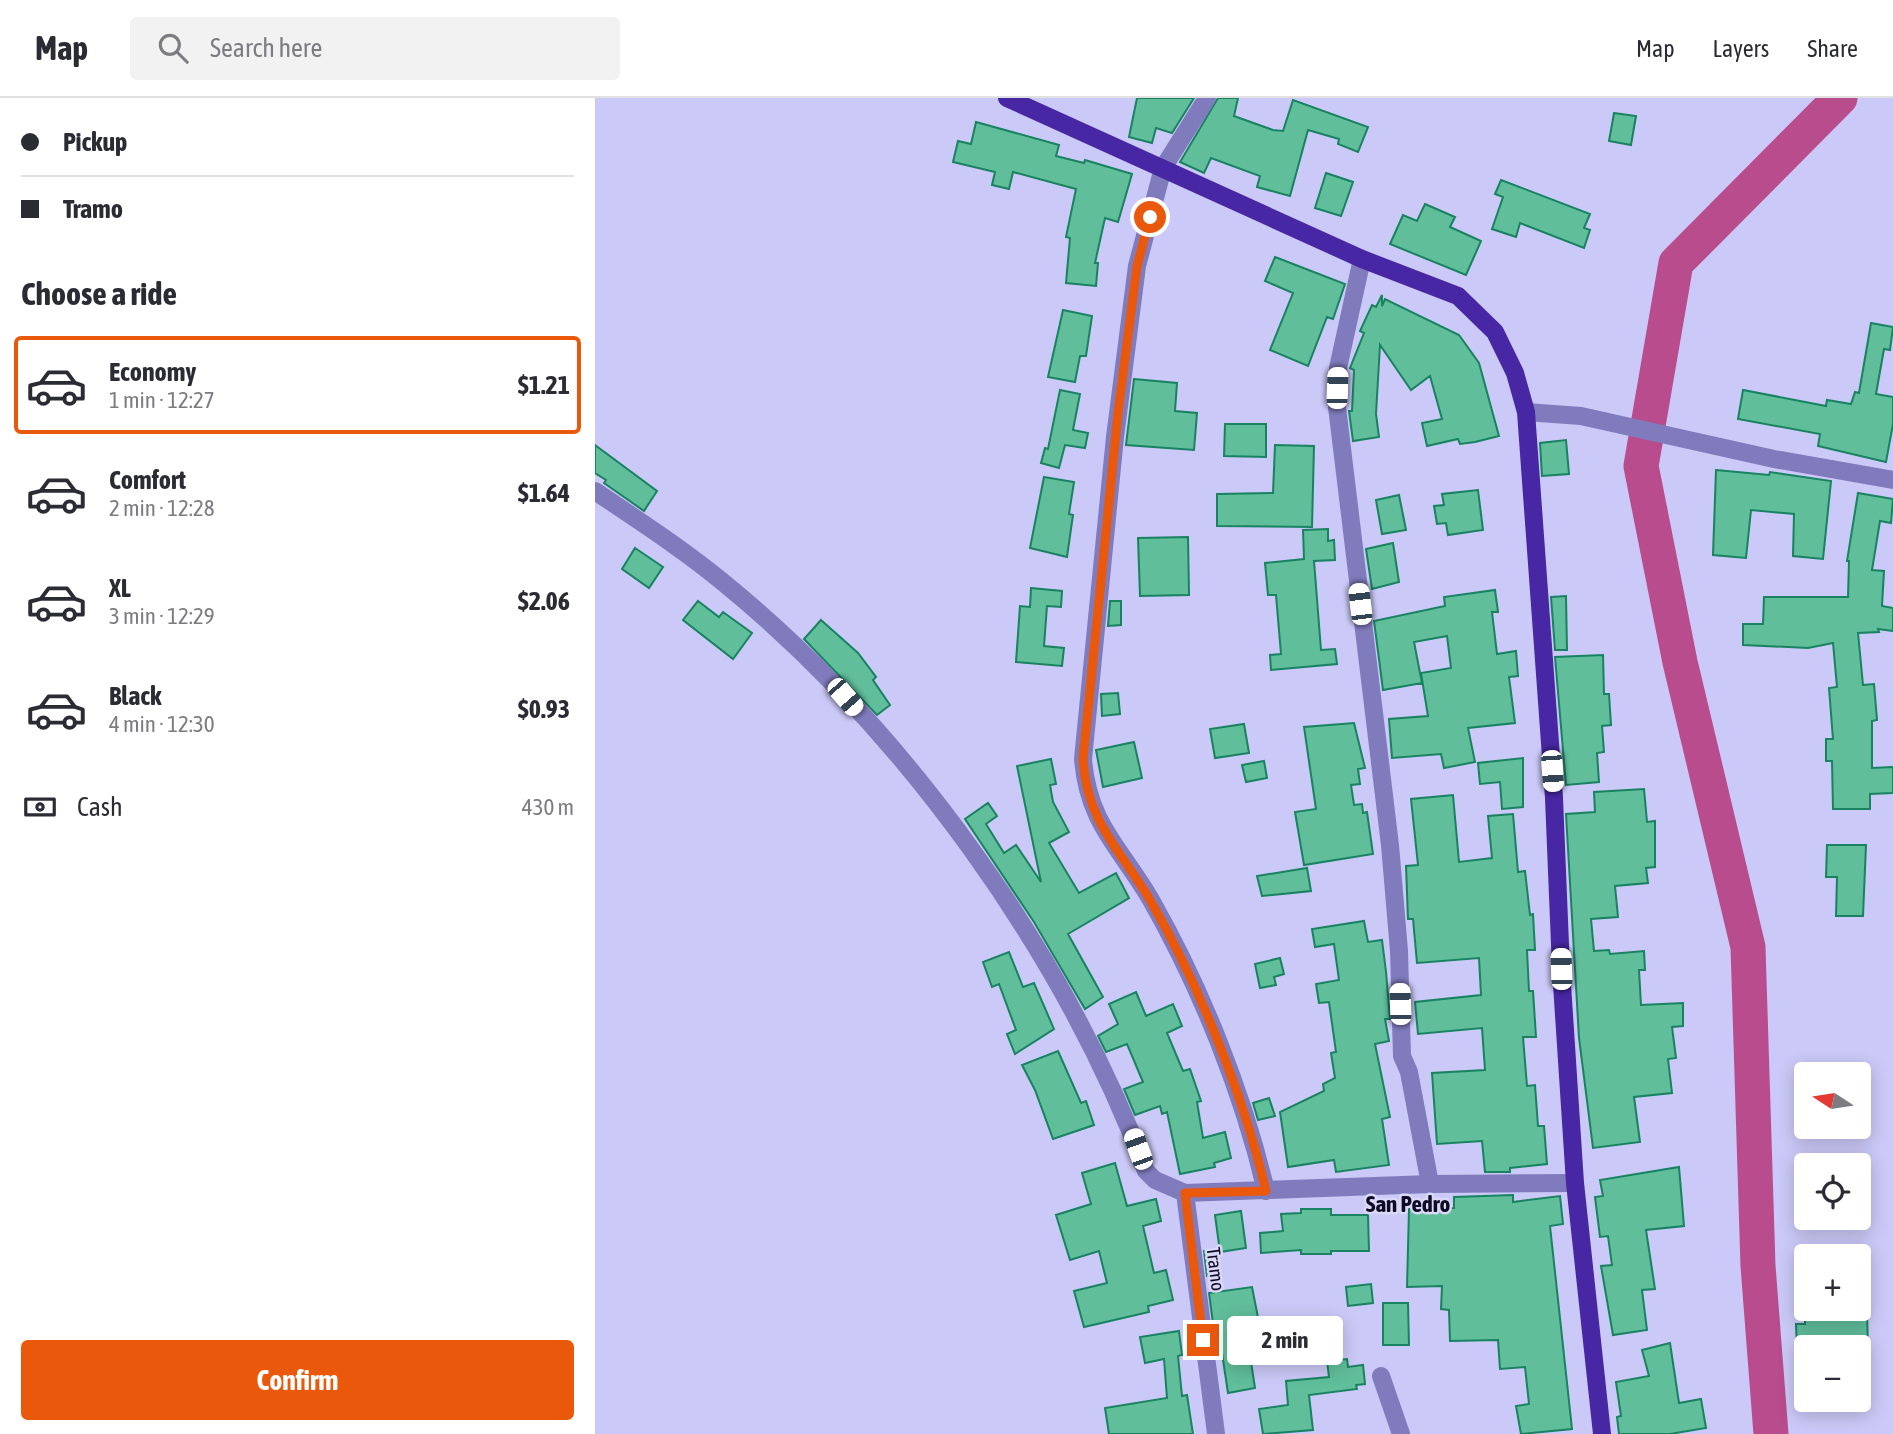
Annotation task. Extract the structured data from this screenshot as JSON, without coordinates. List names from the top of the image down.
{
  "streets": {
    "street": ["Tramo"]
  },
  "districts": ["San Pedro"],
  "north": "left",
  "page": {
    "header": "Map",
    "search": "Search here",
    "nav": ["Map", "Layers", "Share"],
    "banner": ["Pickup", "Tramo"],
    "heading": "Choose a ride",
    "list": [
      {
        "name": "Economy",
        "note": "1 min · 12:27",
        "value": "$1.21"
      },
      {
        "name": "Comfort",
        "note": "2 min · 12:28",
        "value": "$1.64"
      },
      {
        "name": "XL",
        "note": "3 min · 12:29",
        "value": "$2.06"
      },
      {
        "name": "Black",
        "note": "4 min · 12:30",
        "value": "$0.93"
      }
    ],
    "pay": ["Cash", "430 m"],
    "map_buttons": ["+", "−"],
    "bubble": "2 min",
    "buttons": "Confirm"
  }
}
